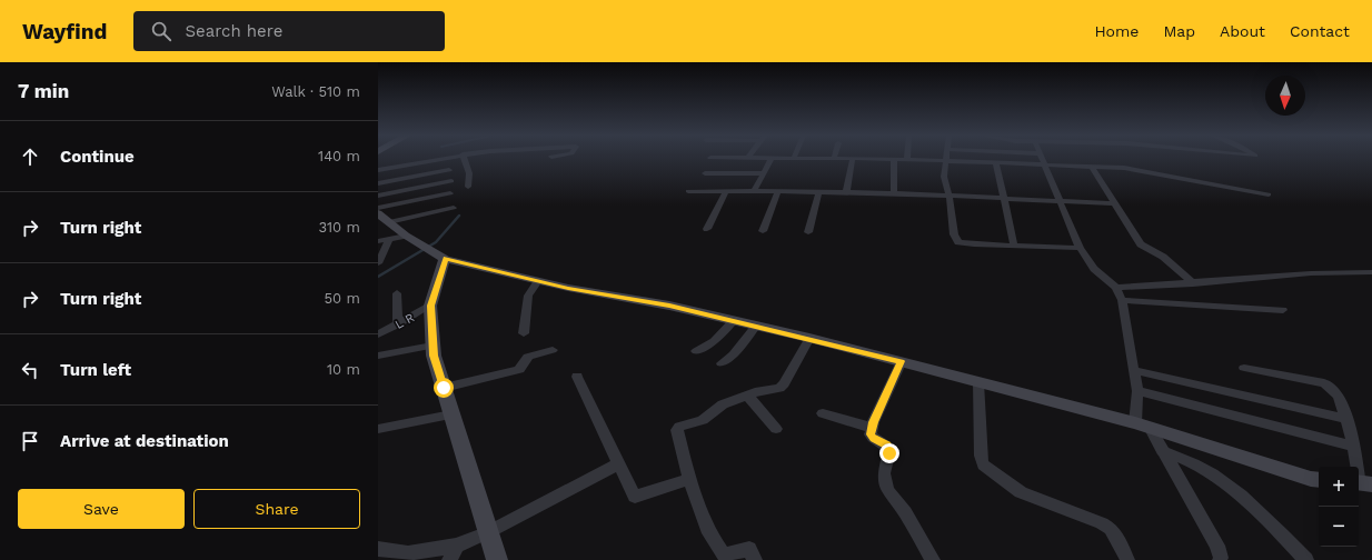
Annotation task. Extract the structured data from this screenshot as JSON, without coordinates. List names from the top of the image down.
{
  "streets": {
    "street": ["L R"]
  },
  "north": "bottom",
  "page": {
    "header": "Wayfind",
    "search": "Search here",
    "nav": [
      "Home",
      "Map",
      "About",
      "Contact"
    ],
    "heading": ["7 min", "Walk · 510 m"],
    "list": [
      ["Continue", "140 m"],
      ["Turn right", "310 m"],
      ["Turn right", "50 m"],
      ["Turn left", "10 m"],
      "Arrive at destination"
    ],
    "map_buttons": ["+", "−"],
    "buttons": ["Save", "Share"]
  }
}
